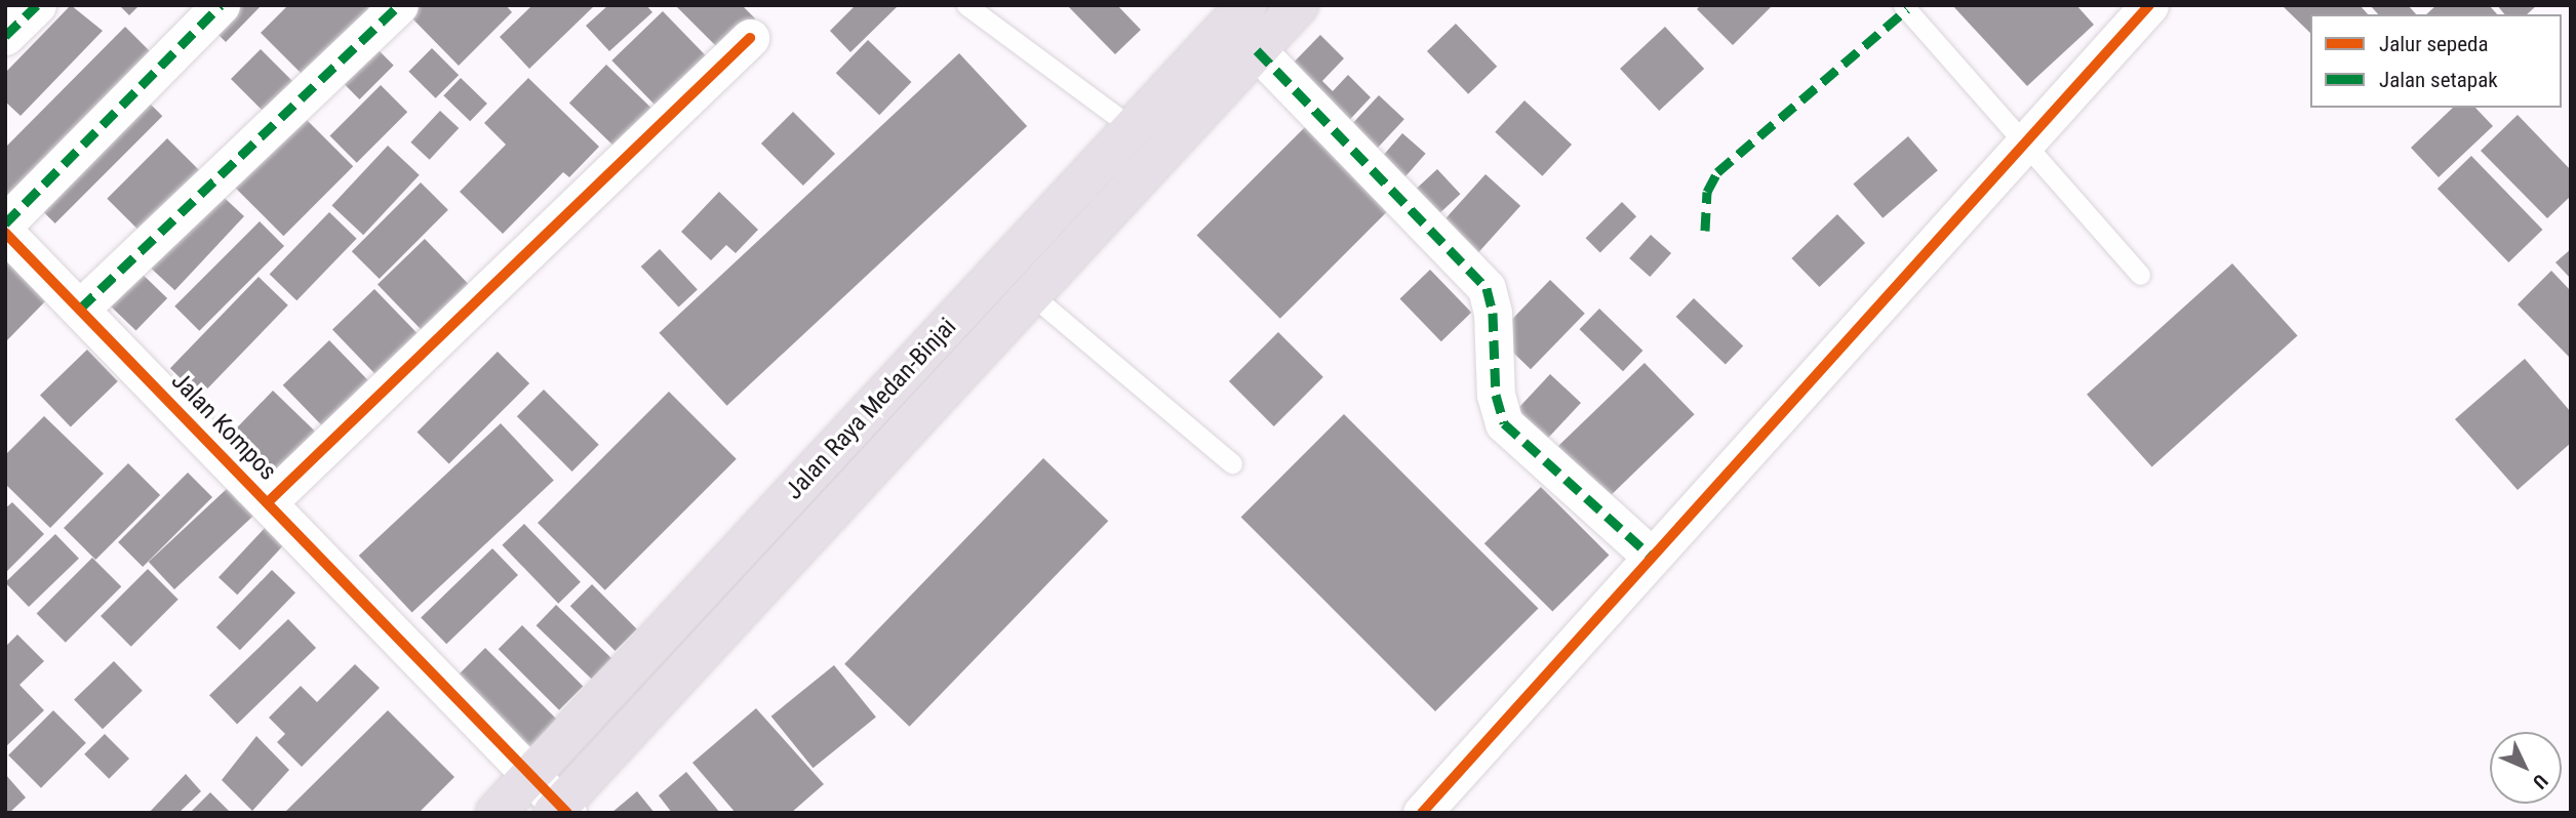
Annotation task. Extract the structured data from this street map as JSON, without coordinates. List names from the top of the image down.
{
  "streets": {
    "highway": ["Jalan Raya Medan-Binjai"],
    "street": ["Jalan Kompos"]
  },
  "crossings": [
    ["Jalan Raya Medan-Binjai", "Jalan Kompos"]
  ],
  "legend": ["Jalur sepeda", "Jalan setapak"],
  "north": "bottom right"
}
